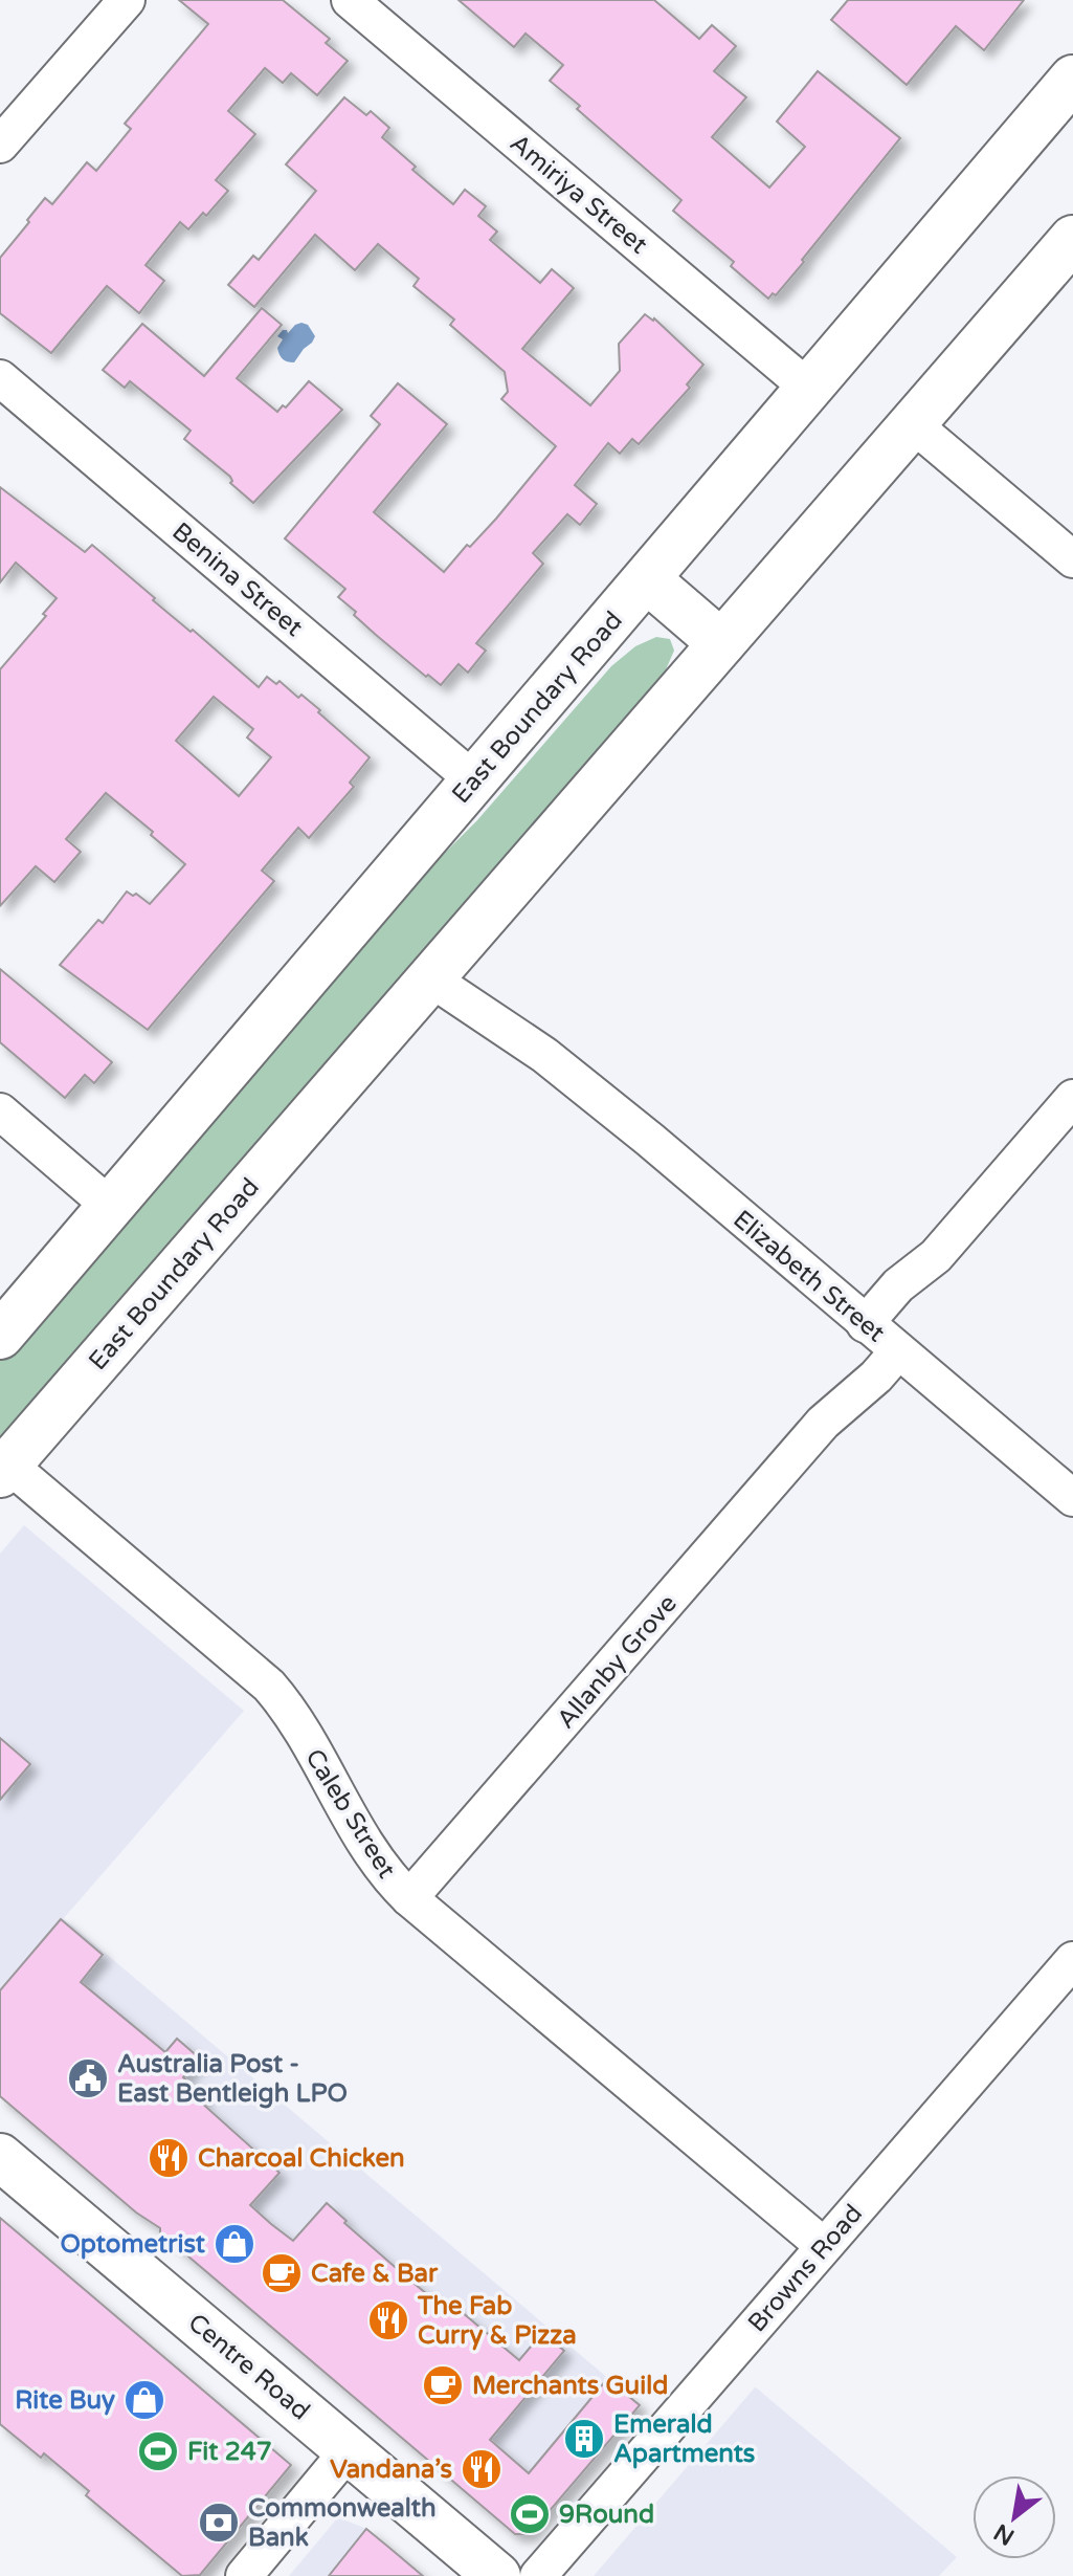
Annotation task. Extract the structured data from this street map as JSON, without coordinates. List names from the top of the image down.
{
  "streets": {
    "main road": ["East Boundary Road", "Centre Road"],
    "street": [
      "Amiriya Street",
      "Benina Street",
      "Elizabeth Street",
      "Allanby Grove",
      "Caleb Street",
      "Browns Road"
    ]
  },
  "crossings": [
    ["Amiriya Street", "East Boundary Road"],
    ["Benina Street", "East Boundary Road"],
    ["East Boundary Road", "Elizabeth Street"],
    ["East Boundary Road", "Caleb Street"],
    ["Elizabeth Street", "Allanby Grove"],
    ["Allanby Grove", "Caleb Street"],
    ["Caleb Street", "Browns Road"]
  ],
  "places": {
    "public building": ["Australia Post - East Bentleigh LPO"],
    "restaurant": ["Charcoal Chicken", "The Fab Curry & Pizza", "Vandana’s"],
    "shop": ["Optometrist", "Rite Buy"],
    "cafe": ["Cafe & Bar", "Merchants Guild"],
    "building": ["Emerald Apartments"],
    "sports": ["Fit 247", "9Round"],
    "bank": ["Commonwealth Bank"]
  },
  "north": "bottom left"
}
